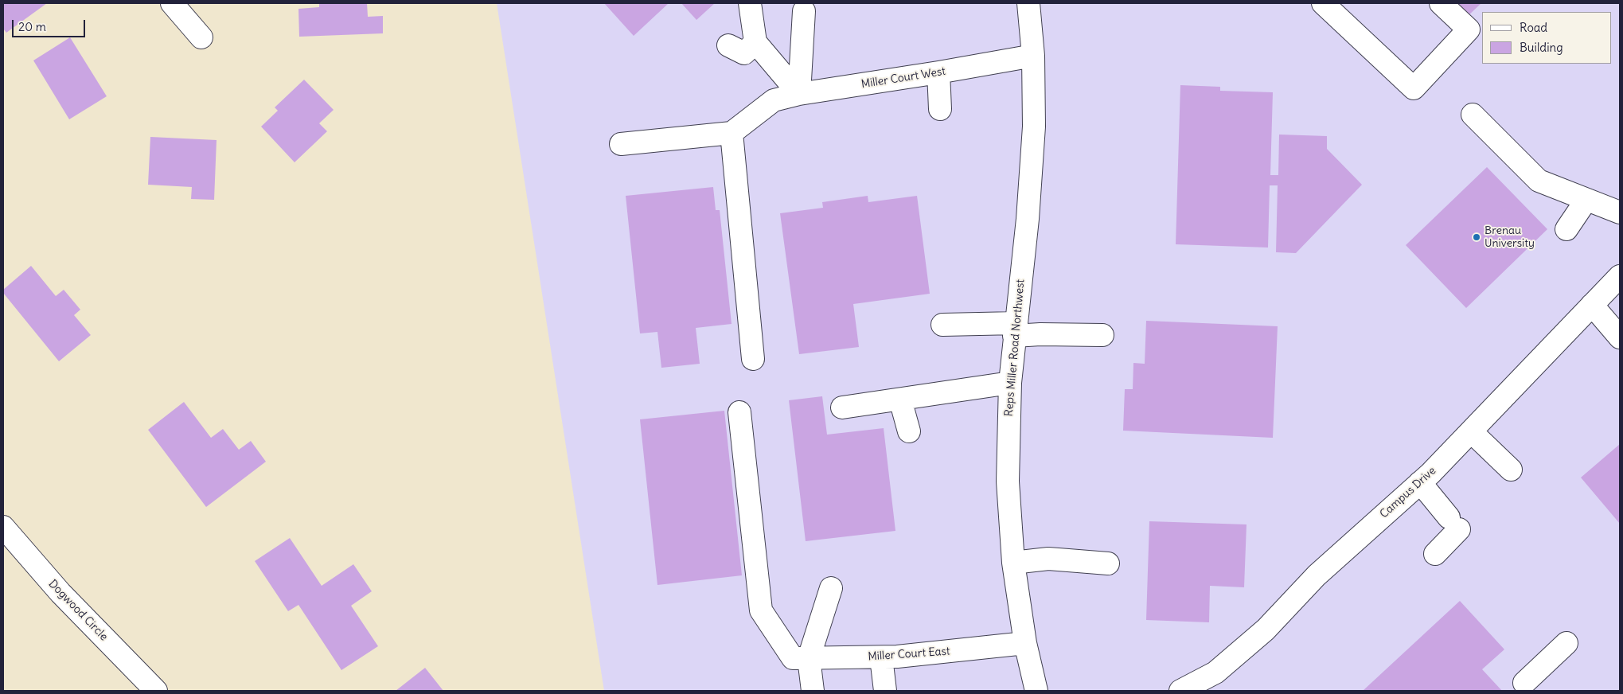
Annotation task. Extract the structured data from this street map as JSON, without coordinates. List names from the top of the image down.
{
  "streets": {
    "street": [
      "Miller Court West",
      "Reps Miller Road Northwest",
      "Campus Drive",
      "Dogwood Circle",
      "Miller Court East"
    ]
  },
  "crossings": [
    ["Miller Court West", "Reps Miller Road Northwest"],
    ["Reps Miller Road Northwest", "Miller Court East"]
  ],
  "places": ["Brenau University"],
  "legend": ["Road", "Building"],
  "scale_bar": "20 m"
}
